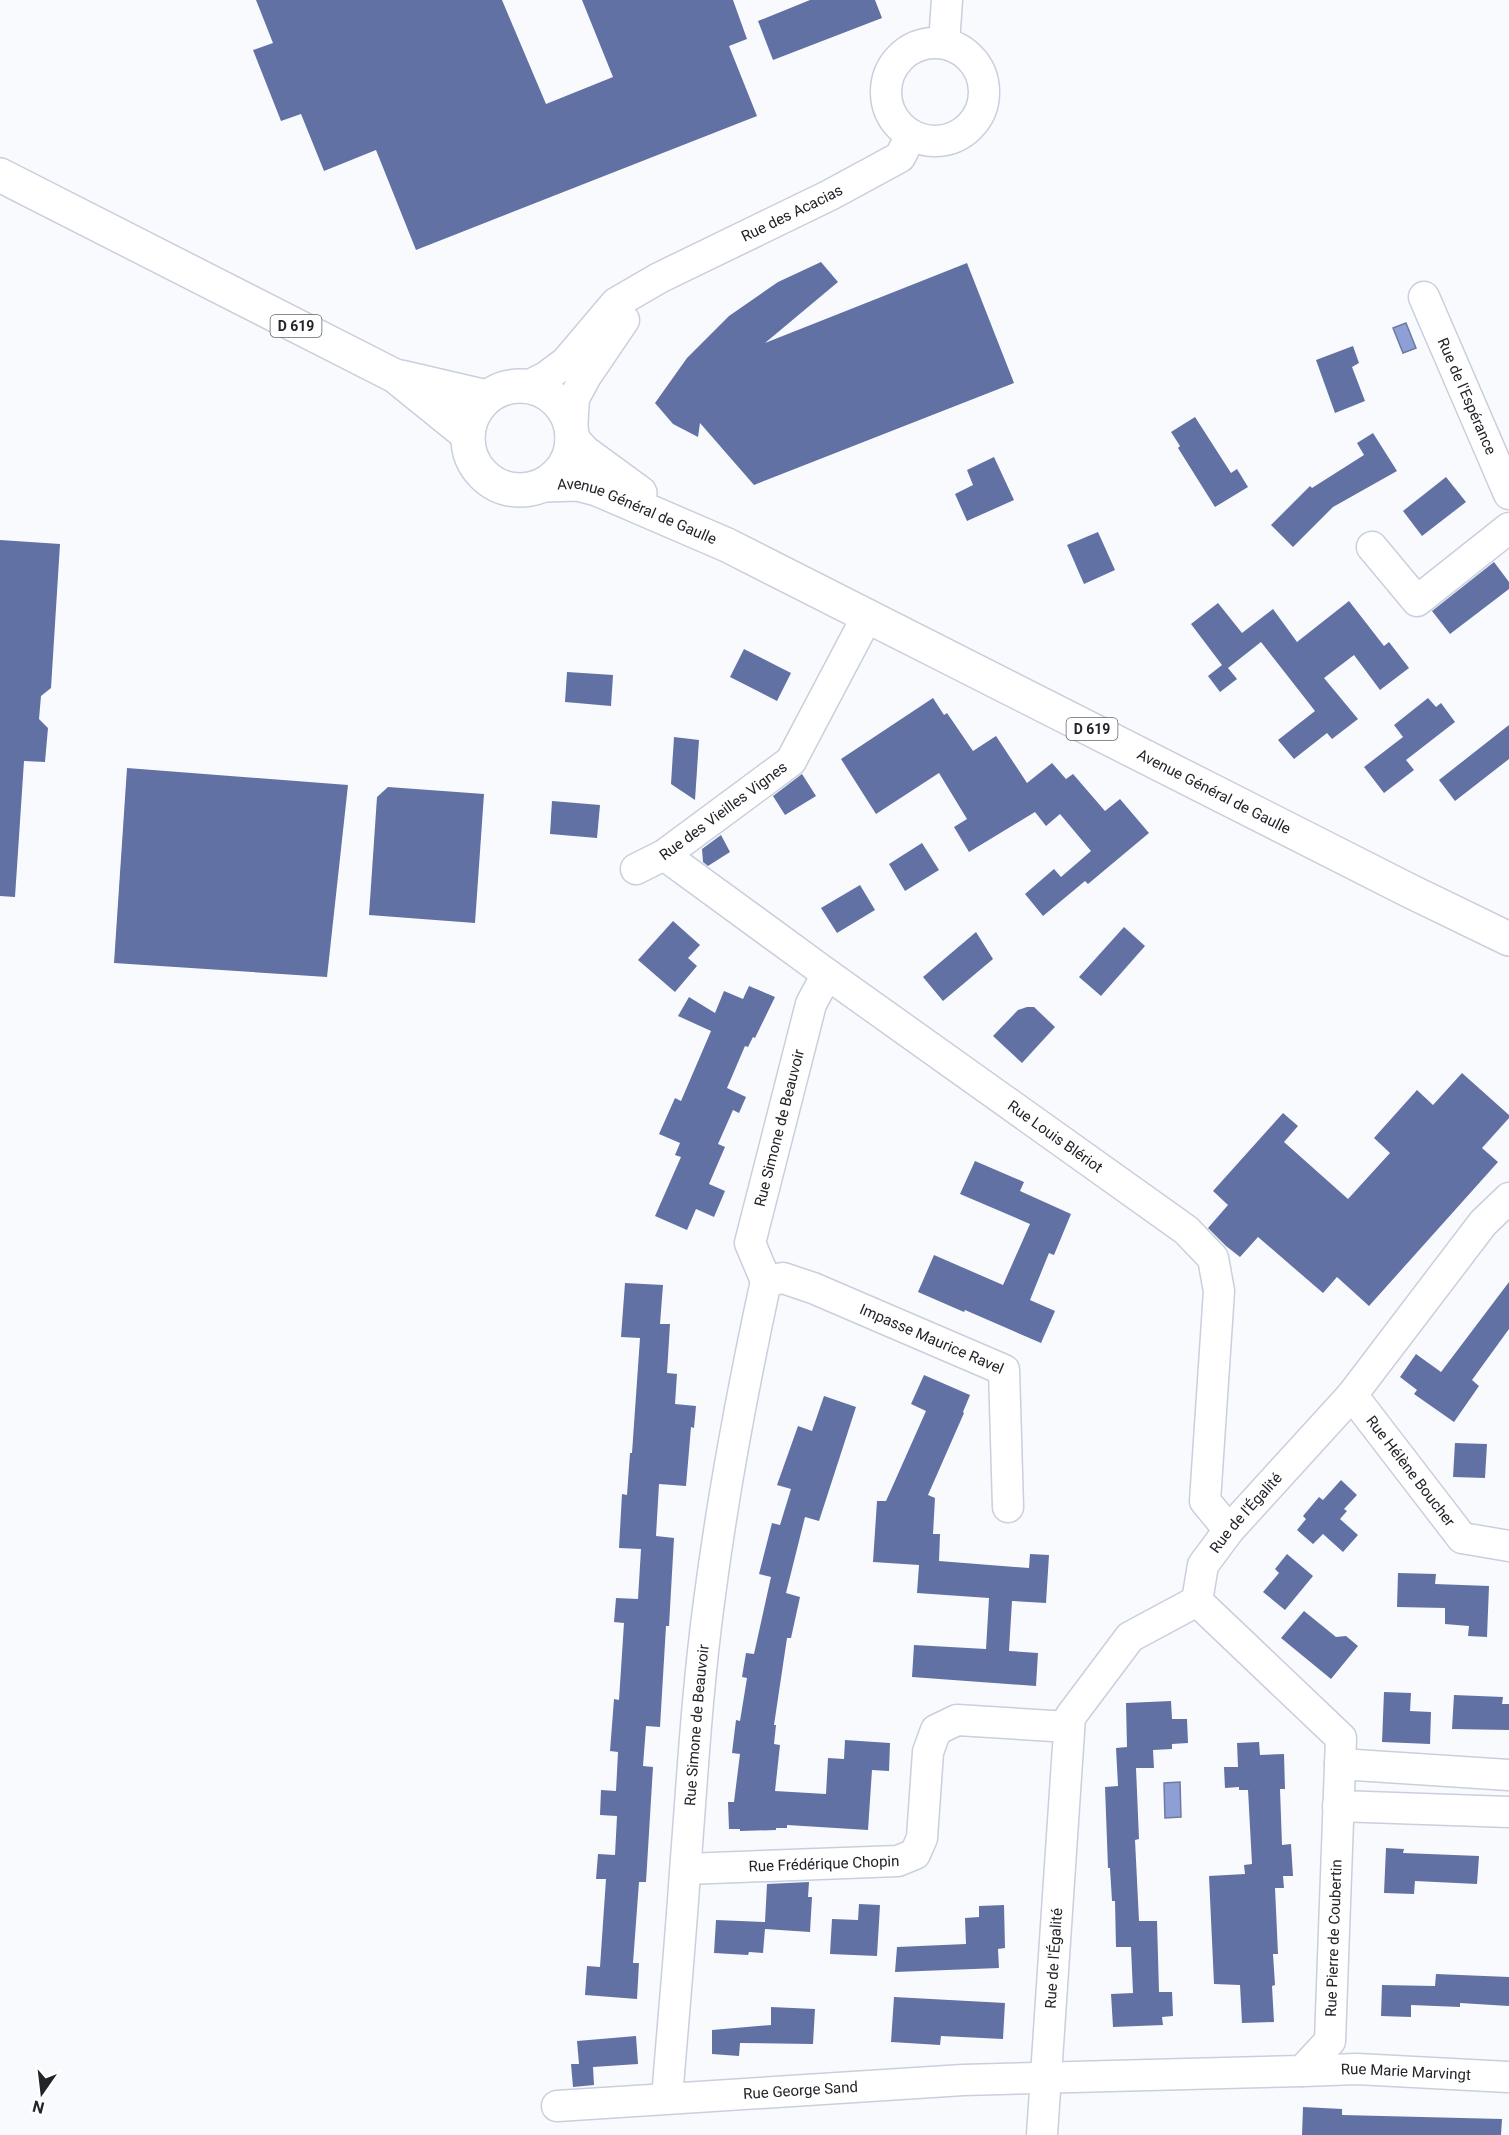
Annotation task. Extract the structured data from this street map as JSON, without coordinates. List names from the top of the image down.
{
  "streets": {
    "main road": ["D 619", "Avenue Général de Gaulle"],
    "street": [
      "Rue des Acacias",
      "Rue de l'Espérance",
      "Rue des Vieilles Vignes",
      "Rue Simone de Beauvoir",
      "Rue Louis Blériot",
      "Impasse Maurice Ravel",
      "Rue Hélène Boucher",
      "Rue de l'Égalité",
      "Rue Frédérique Chopin",
      "Rue Pierre de Coubertin",
      "Rue Marie Marvingt",
      "Rue George Sand"
    ]
  },
  "crossings": [
    ["Rue des Acacias", "D 619"],
    ["Rue des Acacias", "Avenue Général de Gaulle"],
    ["D 619", "Avenue Général de Gaulle"],
    ["Avenue Général de Gaulle", "Rue des Vieilles Vignes"],
    ["Rue des Vieilles Vignes", "Rue Louis Blériot"],
    ["Rue Simone de Beauvoir", "Rue Louis Blériot"],
    ["Rue Simone de Beauvoir", "Impasse Maurice Ravel"],
    ["Rue Simone de Beauvoir", "Rue Frédérique Chopin"],
    ["Rue Simone de Beauvoir", "Rue George Sand"],
    ["Rue Louis Blériot", "Rue de l'Égalité"],
    ["Rue Hélène Boucher", "Rue de l'Égalité"],
    ["Rue de l'Égalité", "Rue Frédérique Chopin"],
    ["Rue de l'Égalité", "Rue Pierre de Coubertin"],
    ["Rue de l'Égalité", "Rue George Sand"],
    ["Rue Pierre de Coubertin", "Rue Marie Marvingt"]
  ],
  "north": "bottom"
}
